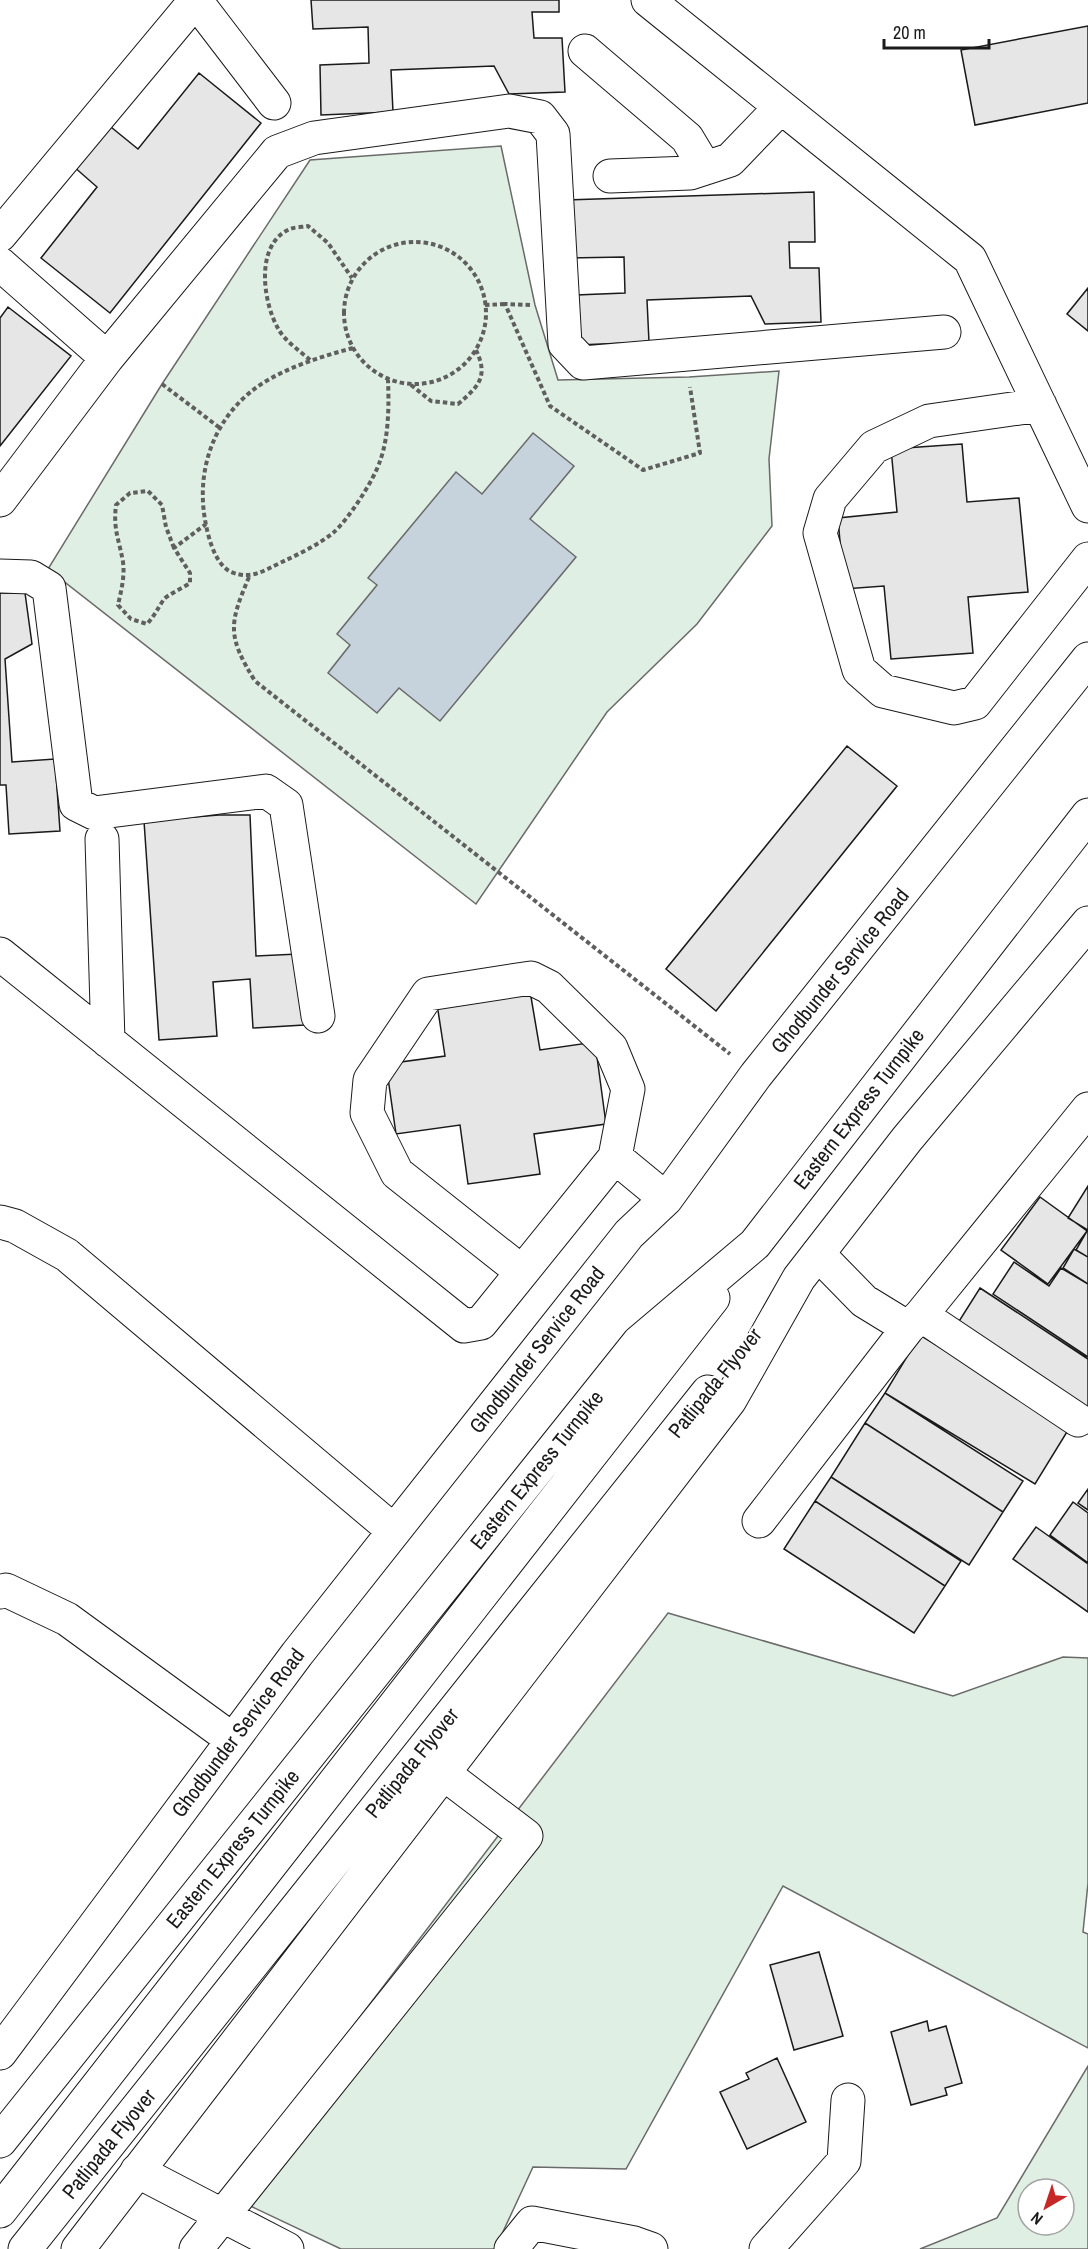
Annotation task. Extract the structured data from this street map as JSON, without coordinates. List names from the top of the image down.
{
  "streets": {
    "street": ["Ghodbunder Service Road", "Eastern Express Turnpike", "Patlipada Flyover"]
  },
  "crossings": [
    ["Eastern Express Turnpike", "Patlipada Flyover"]
  ],
  "scale_bar": "20 m",
  "north": "bottom left"
}
